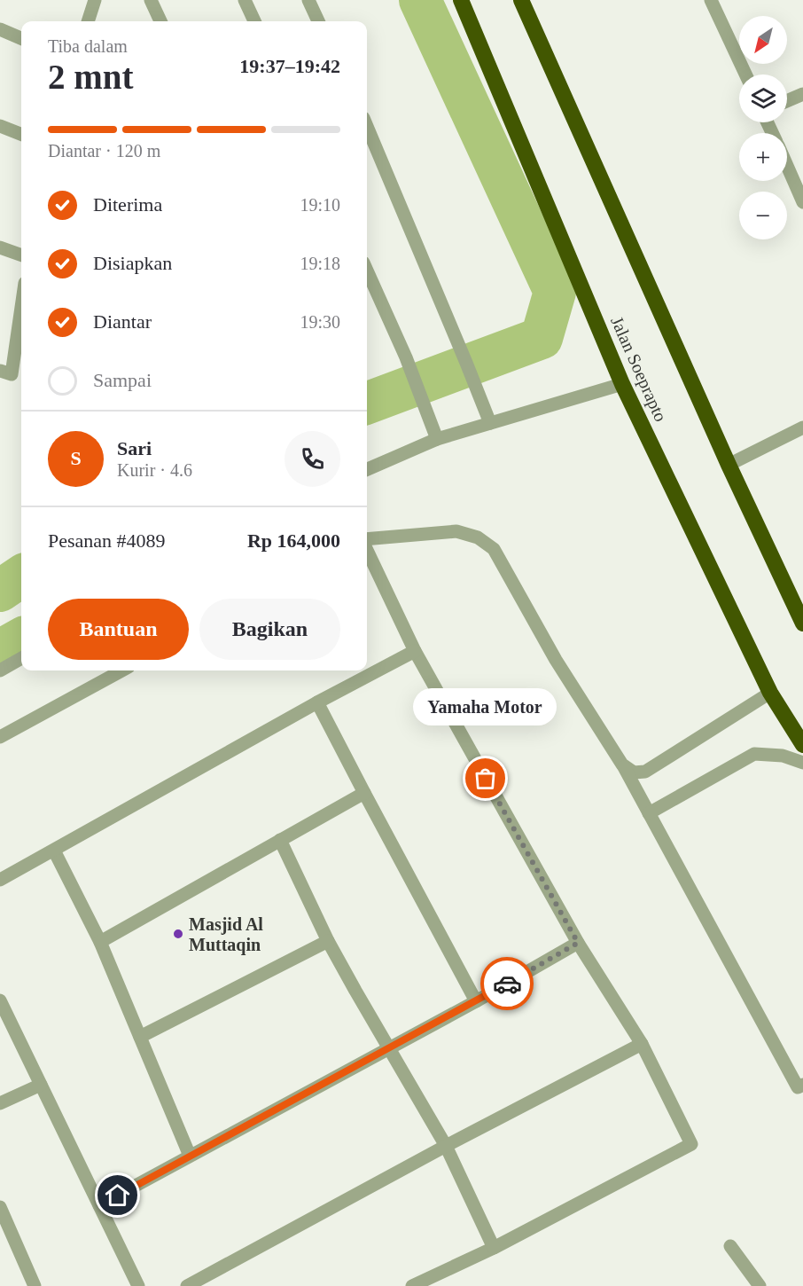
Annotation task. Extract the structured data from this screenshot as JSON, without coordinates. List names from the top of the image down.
{
  "streets": {
    "highway": ["Jalan Soeprapto"]
  },
  "places": ["Yamaha Motor", "Masjid Al Muttaqin"],
  "north": "bottom left",
  "page": {
    "map_buttons": ["+", "−"],
    "heading": ["2 mnt", "Tiba dalam", "19:37–19:42"],
    "panel": [
      "Sari",
      "Kurir · 4.6",
      "Pesanan #4089",
      "Rp 164,000"
    ],
    "bar": "Diantar · 120 m",
    "list": [
      ["Diterima", "19:10"],
      ["Disiapkan", "19:18"],
      ["Diantar", "19:30"],
      "Sampai"
    ],
    "round": "S",
    "buttons": ["Bantuan", "Bagikan"],
    "bubble": "Yamaha Motor"
  }
}
